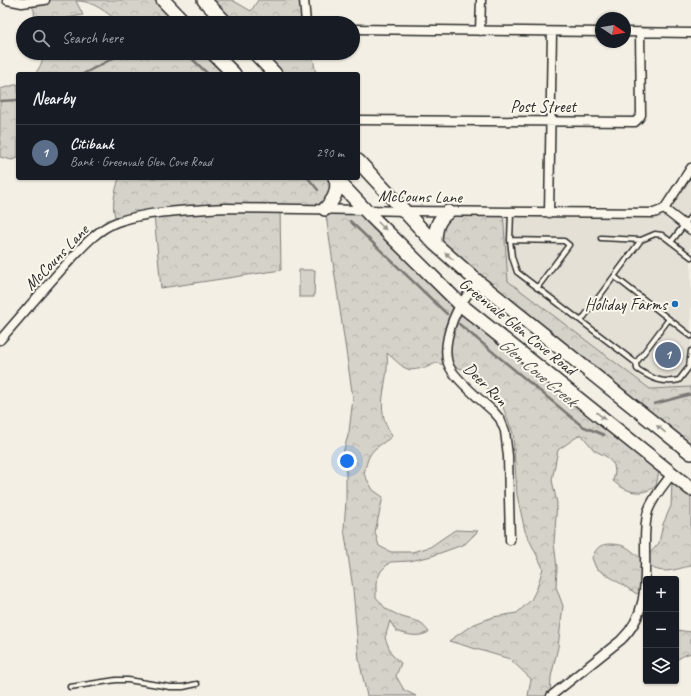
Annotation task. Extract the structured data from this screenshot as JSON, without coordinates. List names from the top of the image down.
{
  "streets": {
    "main road": ["Greenvale Glen Cove Road"],
    "street": ["Post Street", "McCouns Lane", "Deer Run"]
  },
  "crossings": [
    ["McCouns Lane", "Greenvale Glen Cove Road"],
    ["Greenvale Glen Cove Road", "Deer Run"]
  ],
  "water": ["Glen Cove Creek"],
  "places": ["Holiday Farms"],
  "north": "right",
  "page": {
    "search": "Search here",
    "heading": "Nearby",
    "list": [
      {
        "mark": "1",
        "name": "Citibank",
        "note": "Bank · Greenvale Glen Cove Road",
        "value": "290 m"
      }
    ],
    "pins": "1",
    "map_buttons": ["+", "−"]
  }
}
